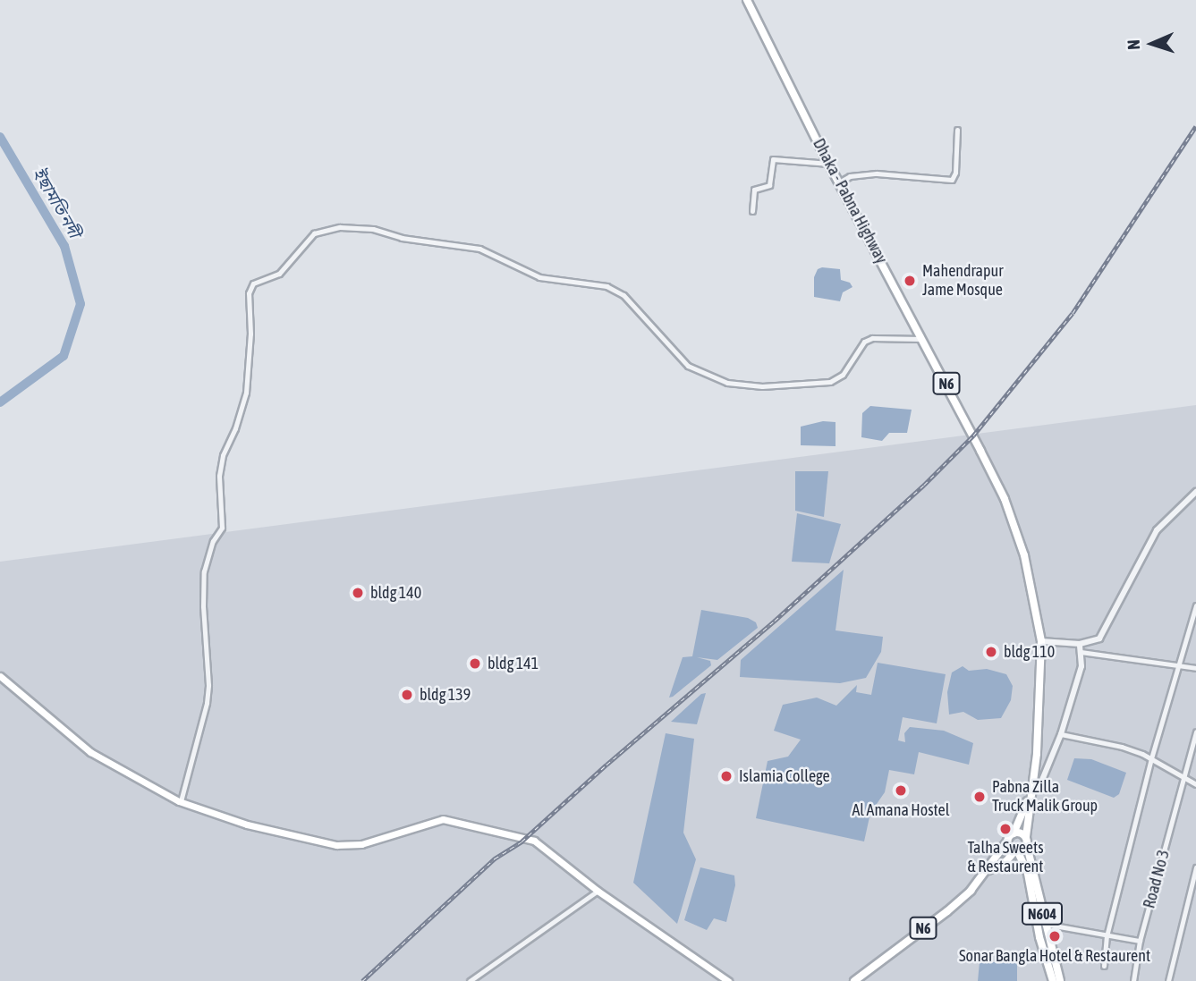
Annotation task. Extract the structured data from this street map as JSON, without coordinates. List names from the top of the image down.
{
  "streets": {
    "highway": ["Dhaka - Pabna Highway", "N6", "N604"],
    "street": ["Road No 3"]
  },
  "crossings": [
    ["Dhaka - Pabna Highway", "N6"],
    ["Dhaka - Pabna Highway", "N604"]
  ],
  "water": ["ইছামতি নদী"],
  "places": [
    "Mahendrapur Jame Mosque",
    "bldg 140",
    "bldg 110",
    "bldg 141",
    "bldg 139",
    "Islamia College",
    "Al Amana Hostel",
    "Pabna Zilla Truck Malik Group",
    "Talha Sweets & Restaurent",
    "Sonar Bangla Hotel & Restaurent"
  ],
  "north": "left"
}
